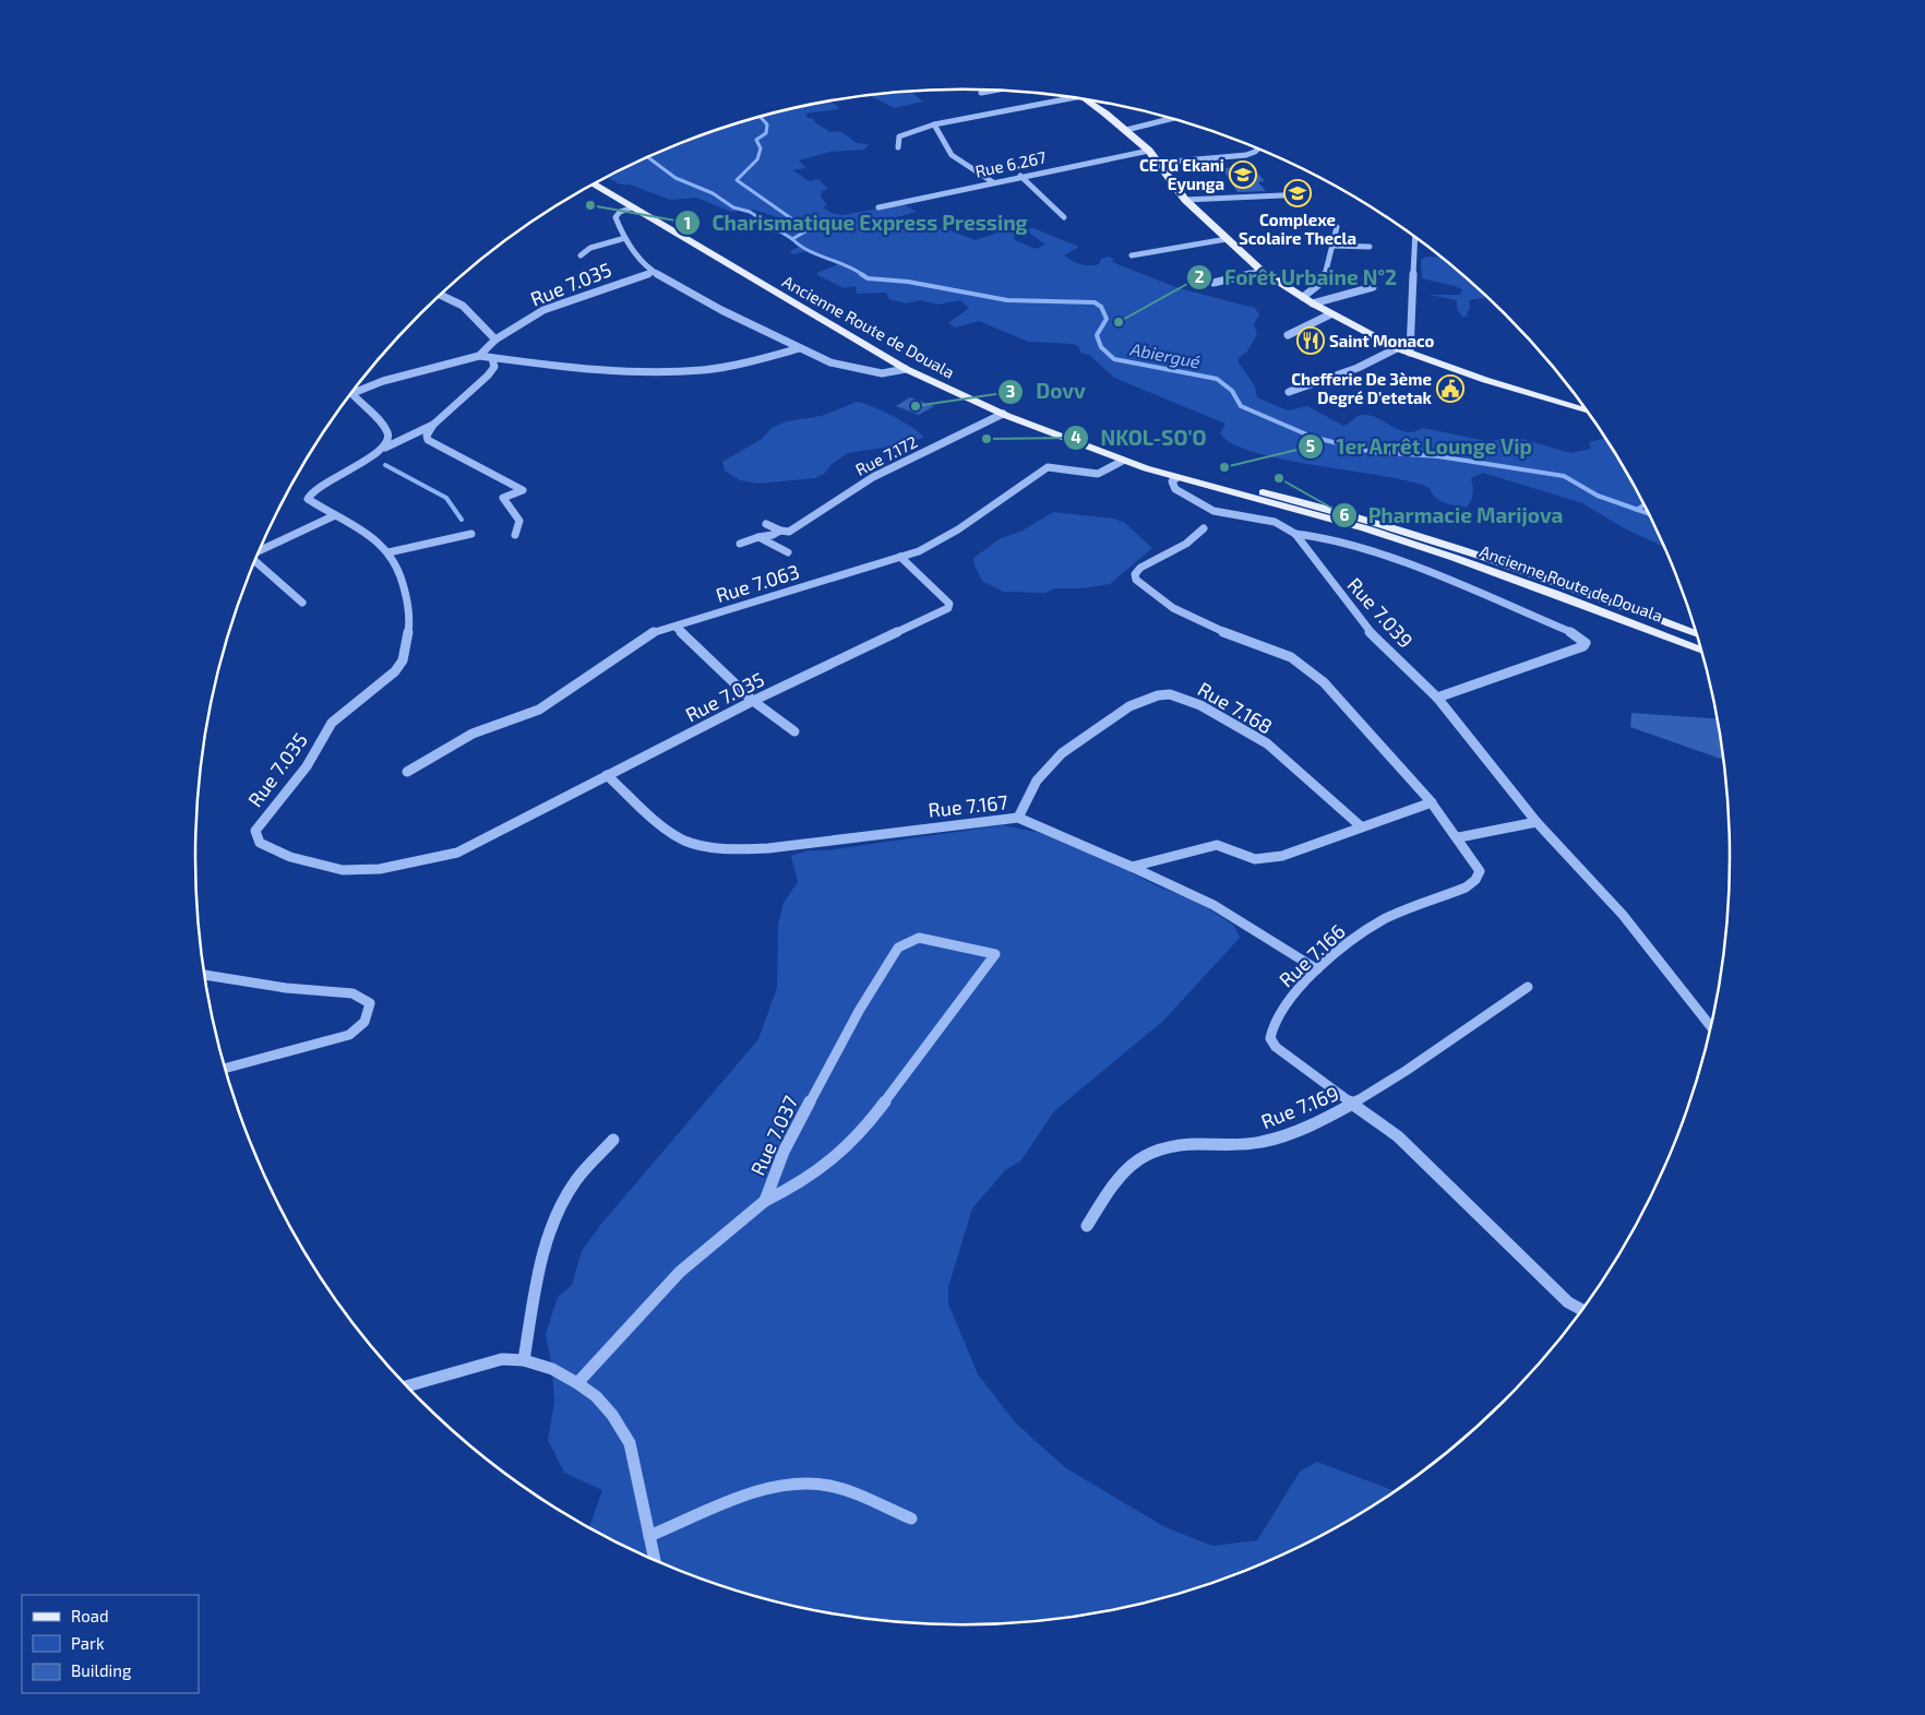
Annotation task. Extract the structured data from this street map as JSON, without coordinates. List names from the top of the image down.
{
  "streets": {
    "main road": ["Ancienne Route de Douala"],
    "street": [
      "Rue 6.267",
      "Rue 7.035",
      "Rue 7.172",
      "Rue 7.063",
      "Rue 7.039",
      "Rue 7.168",
      "Rue 7.167",
      "Rue 7.166",
      "Rue 7.169",
      "Rue 7.037"
    ]
  },
  "crossings": [
    ["Rue 7.035", "Rue 7.063"],
    ["Rue 7.035", "Rue 7.167"],
    ["Ancienne Route de Douala", "Rue 7.172"],
    ["Ancienne Route de Douala", "Rue 7.063"],
    ["Ancienne Route de Douala", "Rue 7.039"],
    ["Rue 7.168", "Rue 7.167"],
    ["Rue 7.167", "Rue 7.166"],
    ["Rue 7.166", "Rue 7.169"]
  ],
  "water": ["Abiergué"],
  "places": {
    "school or university": ["CETG Ekani Eyunga", "Complexe Scolaire Thecla"],
    "other": [
      "Charismatique Express Pressing",
      "Forêt Urbaine N°2",
      "Dovv",
      "NKOL-SO'O",
      "1er Arrêt Lounge Vip",
      "Pharmacie Marijova"
    ],
    "restaurant": ["Saint Monaco"],
    "public building": ["Chefferie De 3ème Degré D'etetak"]
  },
  "legend": ["Road", "Park", "Building"]
}
